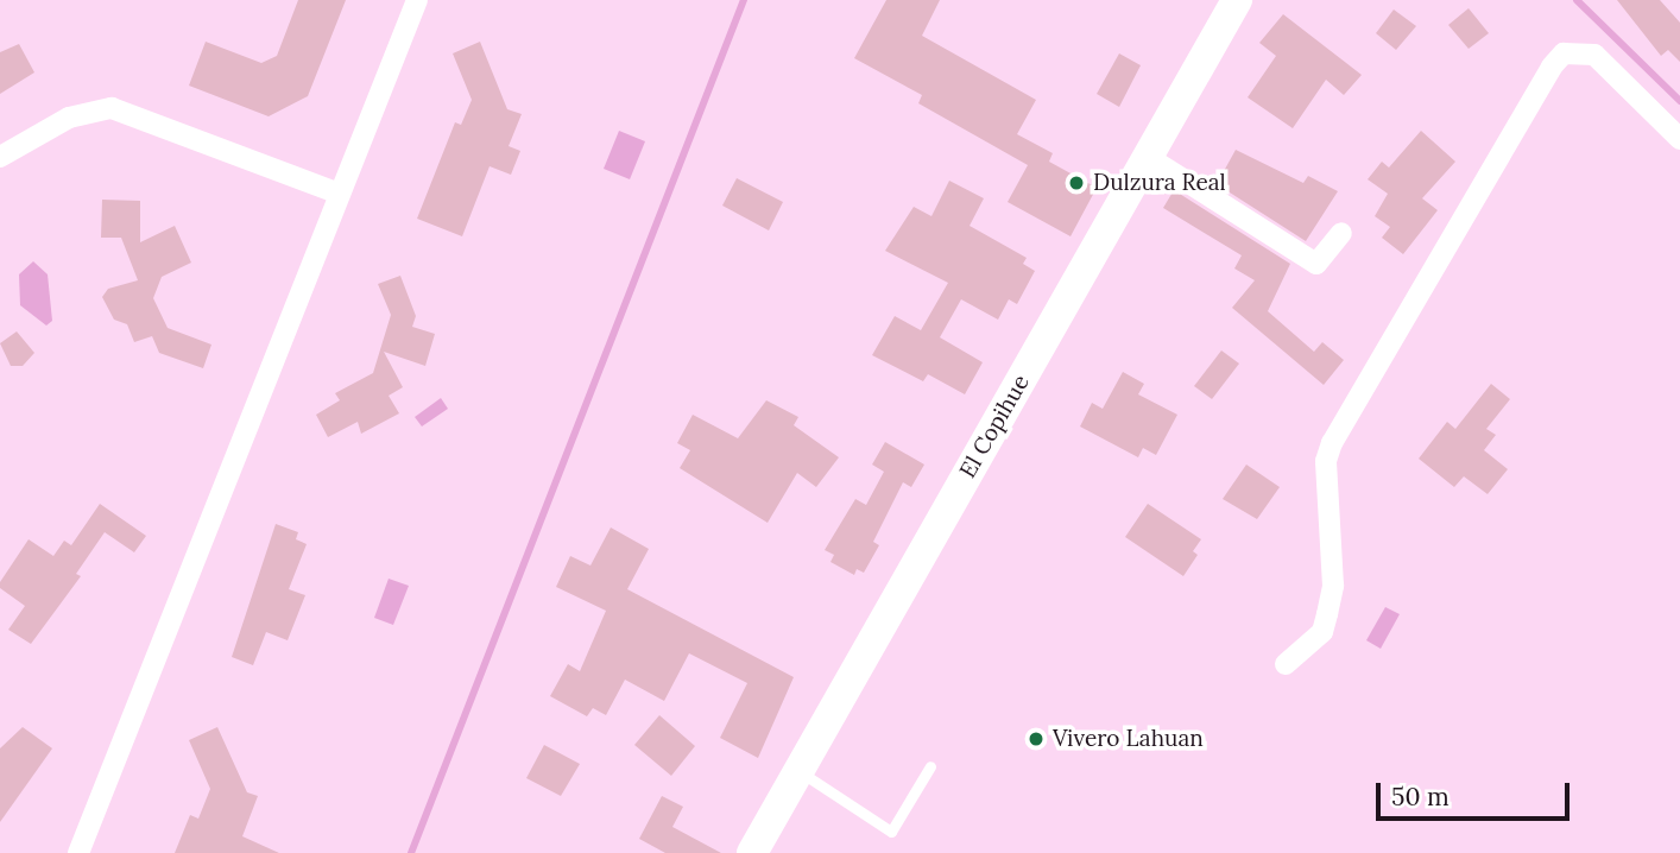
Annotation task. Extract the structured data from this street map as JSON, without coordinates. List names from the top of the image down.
{
  "streets": {
    "main road": ["El Copihue"]
  },
  "places": ["Dulzura Real", "Vivero Lahuan"],
  "scale_bar": "50 m"
}
